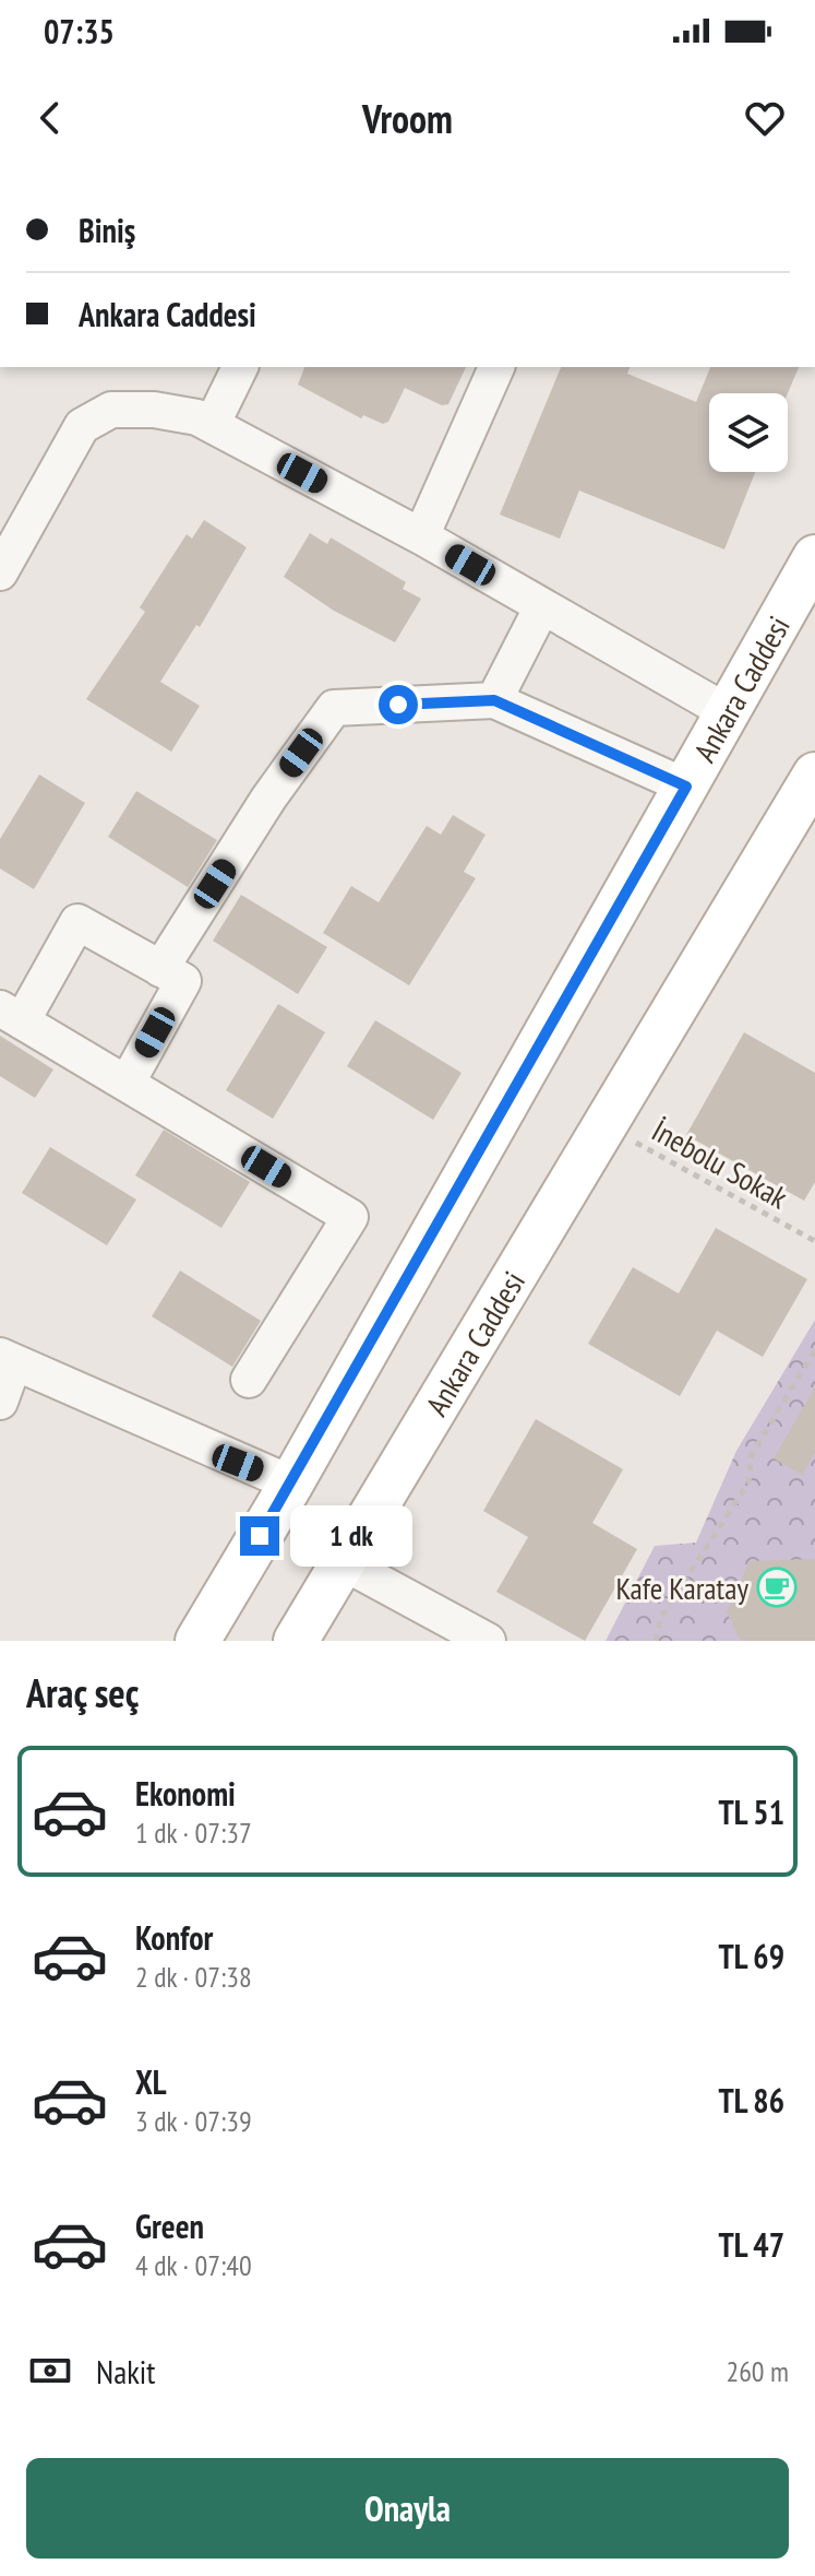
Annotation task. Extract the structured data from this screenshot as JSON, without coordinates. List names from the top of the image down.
{
  "streets": {
    "main road": ["Ankara Caddesi"],
    "path": ["İnebolu Sokak"]
  },
  "crossings": [
    ["Ankara Caddesi", "İnebolu Sokak"]
  ],
  "places": {
    "cafe": ["Kafe Karatay"]
  },
  "page": {
    "status": "07:35",
    "header": "Vroom",
    "banner": ["Biniş", "Ankara Caddesi"],
    "bubble": "1 dk",
    "heading": "Araç seç",
    "list": [
      {
        "name": "Ekonomi",
        "note": "1 dk · 07:37",
        "value": "TL 51"
      },
      {
        "name": "Konfor",
        "note": "2 dk · 07:38",
        "value": "TL 69"
      },
      {
        "name": "XL",
        "note": "3 dk · 07:39",
        "value": "TL 86"
      },
      {
        "name": "Green",
        "note": "4 dk · 07:40",
        "value": "TL 47"
      }
    ],
    "pay": ["Nakit", "260 m"],
    "buttons": "Onayla"
  }
}
